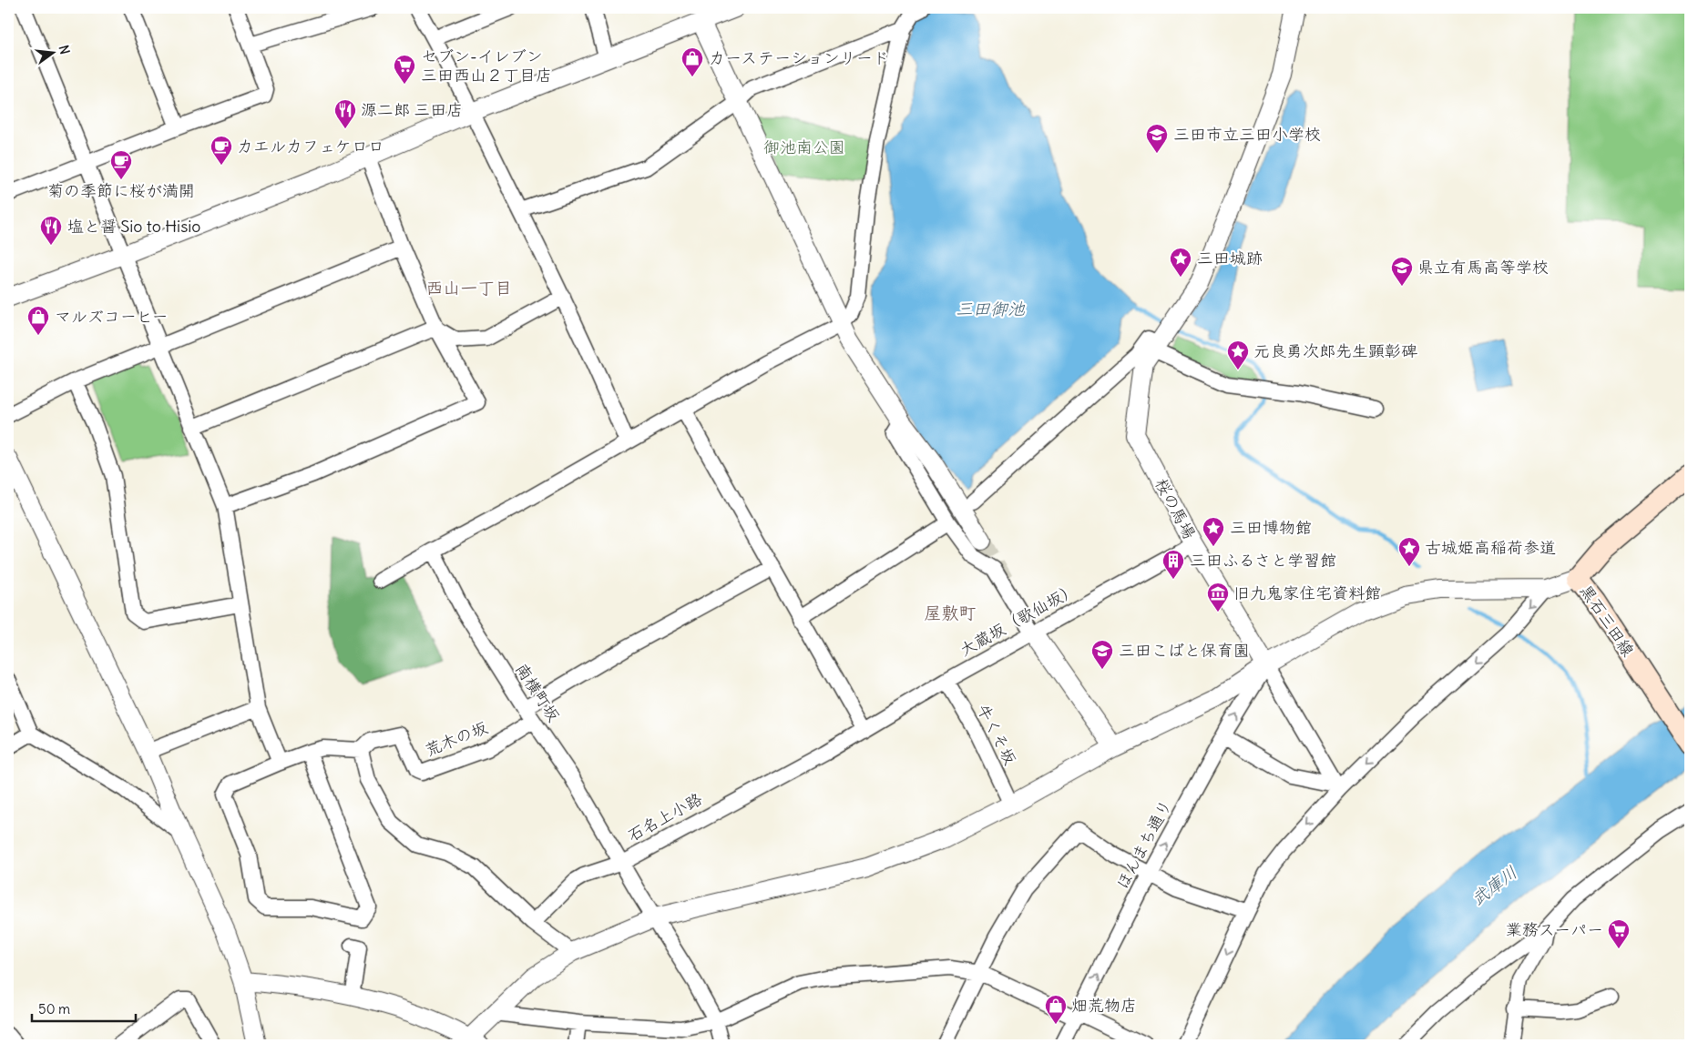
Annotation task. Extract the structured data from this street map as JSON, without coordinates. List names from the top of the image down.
{
  "streets": {
    "main road": ["黒石三田線"],
    "street": [
      "桜の馬場",
      "大蔵坂（歌仙坂）",
      "南横町坂",
      "牛くそ坂",
      "荒木の坂",
      "石名上小路",
      "ほんまち通り"
    ]
  },
  "crossings": [
    ["桜の馬場", "大蔵坂（歌仙坂）"],
    ["桜の馬場", "ほんまち通り"],
    ["大蔵坂（歌仙坂）", "牛くそ坂"],
    ["大蔵坂（歌仙坂）", "石名上小路"],
    ["南横町坂", "荒木の坂"],
    ["南横町坂", "石名上小路"]
  ],
  "districts": ["西山一丁目", "屋敷町"],
  "water": ["三田御池", "武庫川"],
  "parks": ["御池南公園"],
  "places": {
    "shop": ["カーステーションリード", "マルズコーヒー", "畑荒物店"],
    "supermarket": ["セブン-イレブン 三田西山２丁目店", "業務スーパー"],
    "restaurant": ["源二郎 三田店", "塩と醤 Sio to Hisio"],
    "school or university": ["三田市立三田小学校", "県立有馬高等学校", "三田こばと保育園"],
    "cafe": ["カエルカフェケロロ", "菊の季節に桜が満開"],
    "place": [
      "三田城跡",
      "元良勇次郎先生顕彰碑",
      "三田博物館",
      "古城姫高稲荷参道"
    ],
    "building": ["三田ふるさと学習館"],
    "museum": ["旧九鬼家住宅資料館"]
  },
  "scale_bar": "50 m",
  "north": "right"
}
